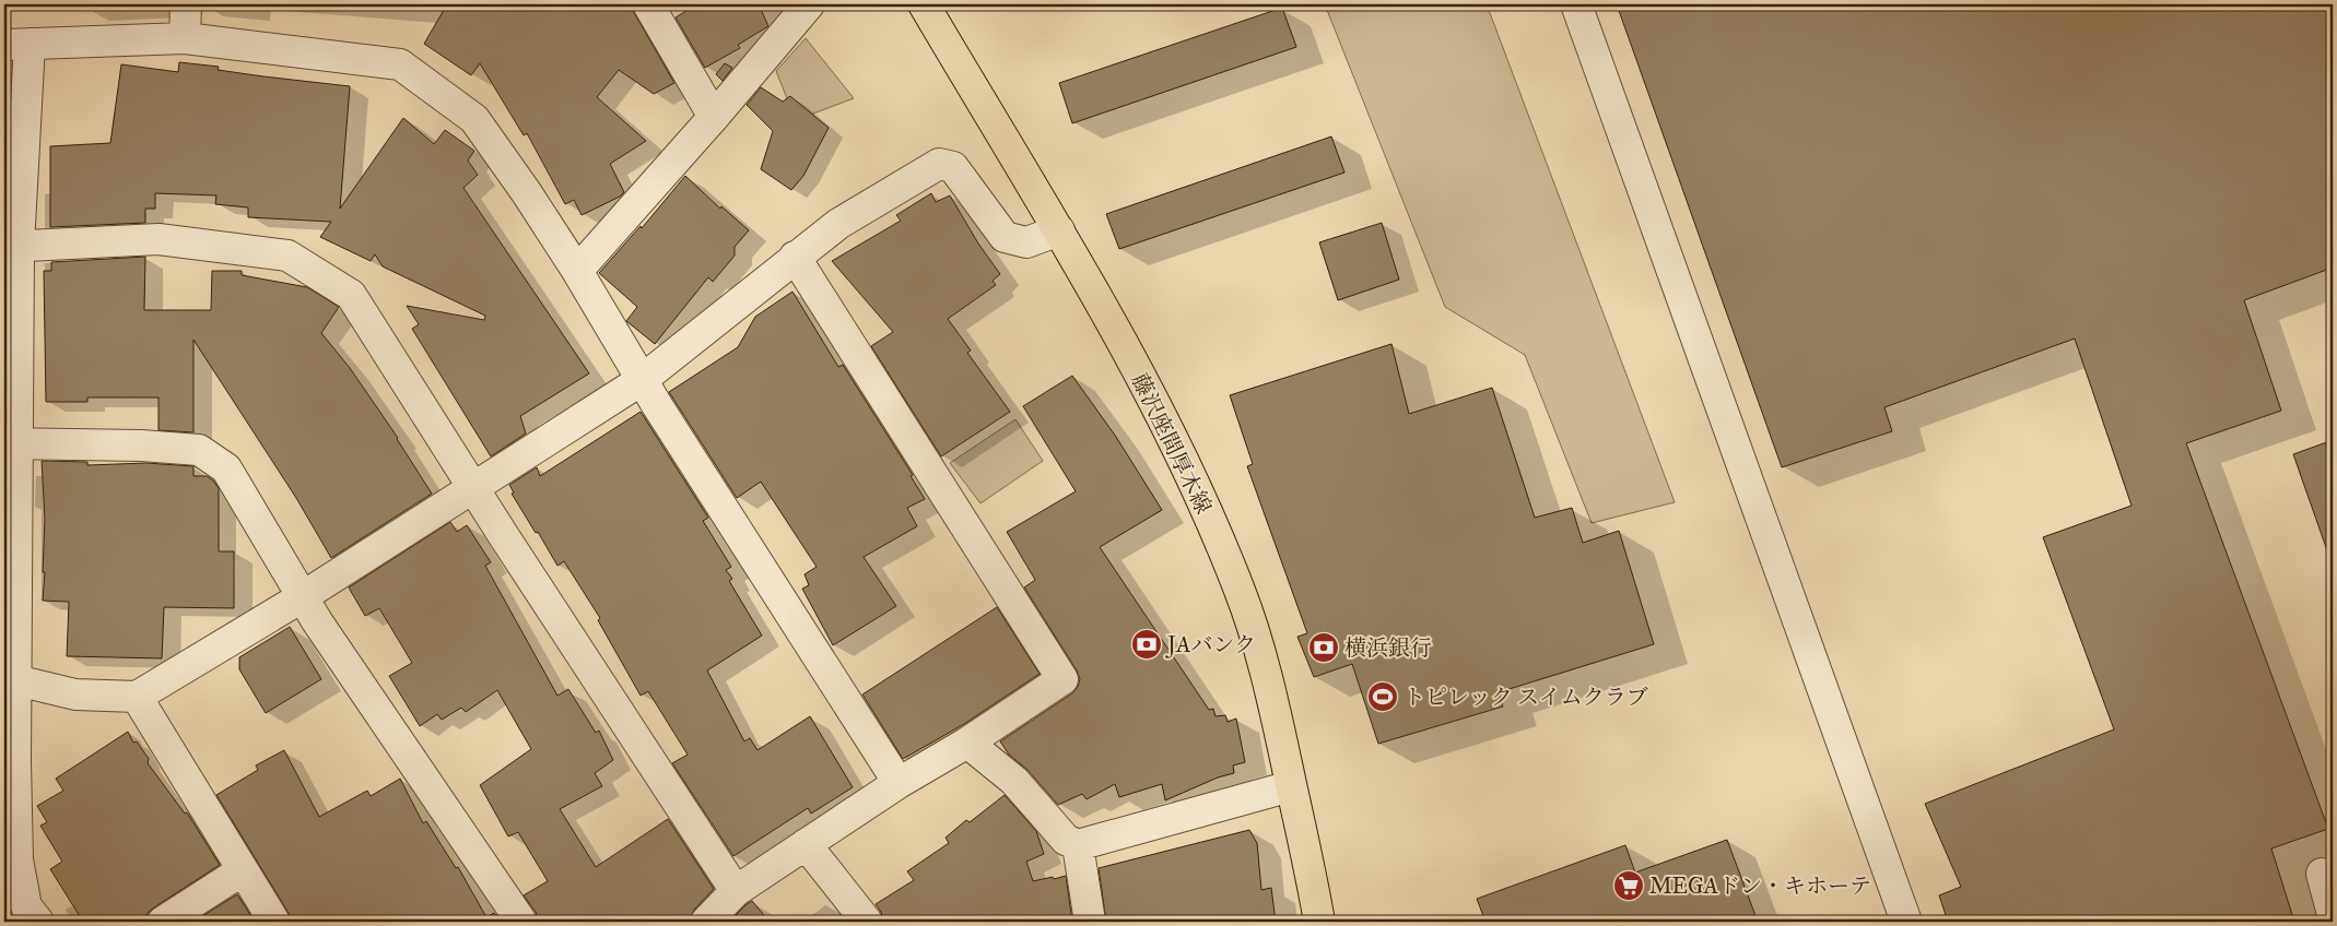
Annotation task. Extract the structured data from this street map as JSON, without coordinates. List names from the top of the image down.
{
  "streets": {
    "main road": ["藤沢座間厚木線"]
  },
  "places": {
    "bank": ["JAバンク", "横浜銀行"],
    "sports": ["トピレック スイムクラブ"],
    "supermarket": ["MEGAドン・キホーテ"]
  }
}
